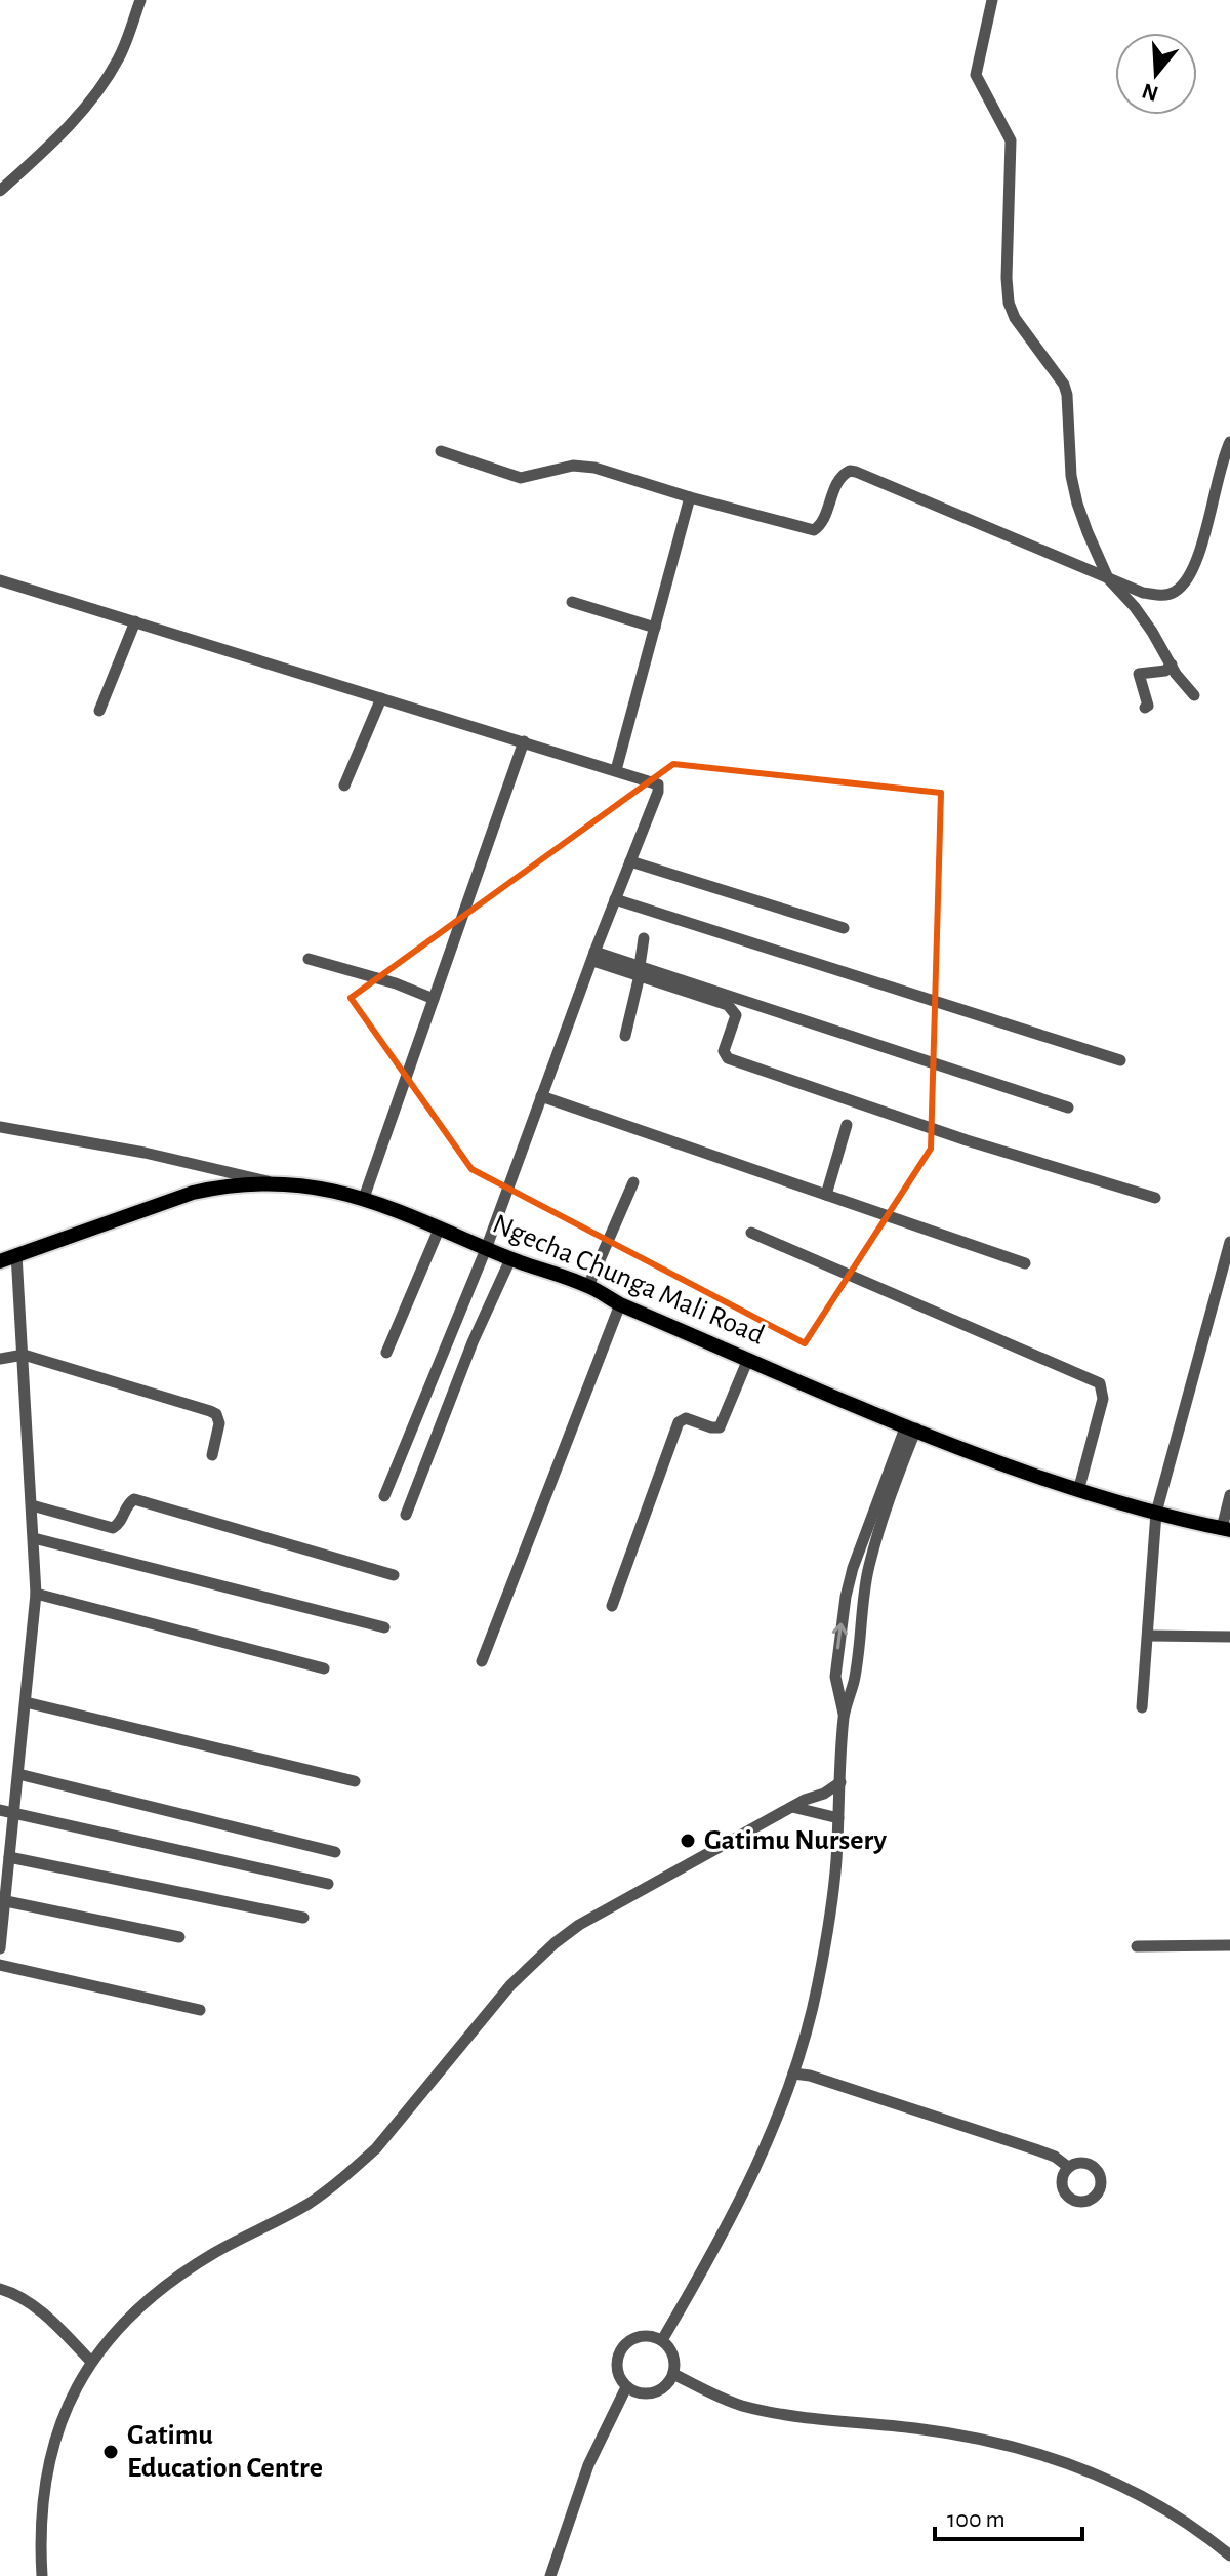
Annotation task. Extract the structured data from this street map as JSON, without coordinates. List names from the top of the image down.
{
  "streets": {
    "main road": ["Ngecha Chunga Mali Road"]
  },
  "places": ["Gatimu Nursery", "Gatimu Education Centre"],
  "scale_bar": "100 m",
  "north": "bottom"
}
